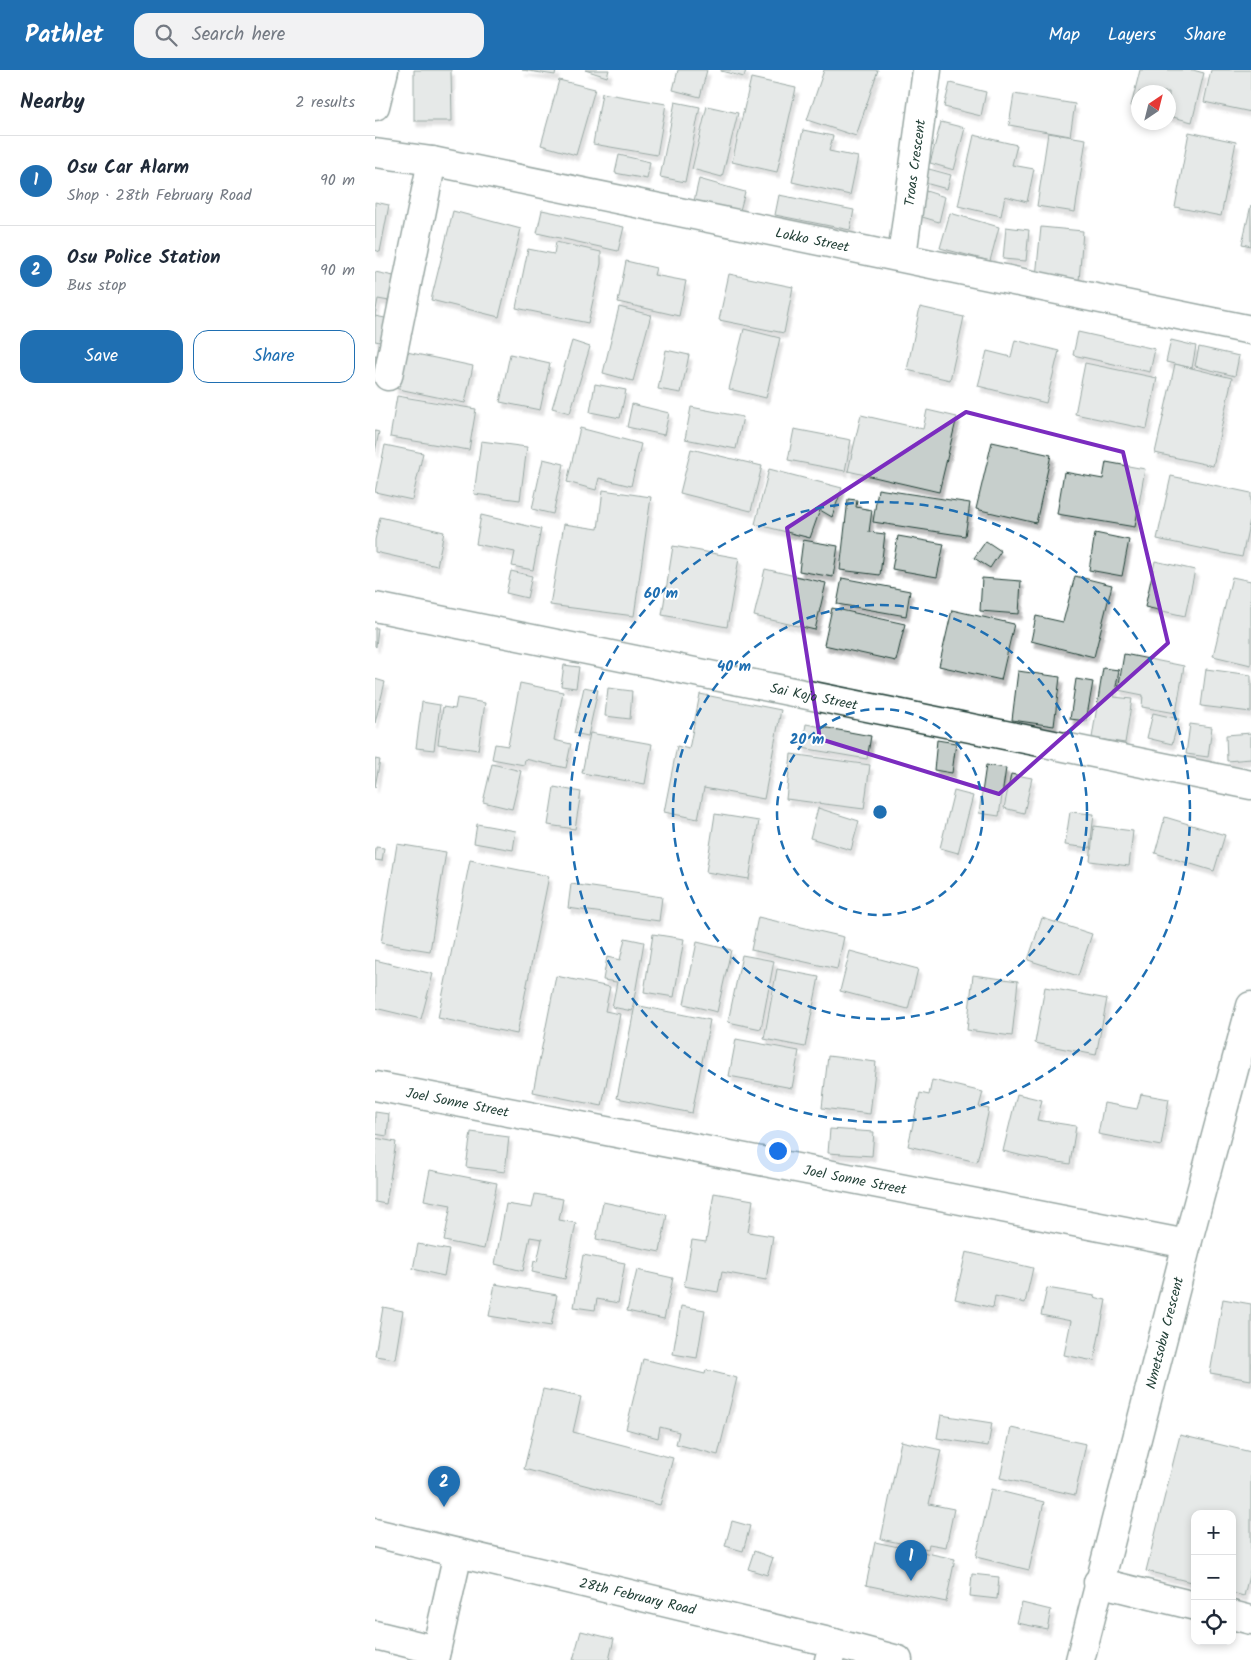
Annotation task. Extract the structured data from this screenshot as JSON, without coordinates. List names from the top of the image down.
{
  "streets": {
    "street": [
      "Troas Crescent",
      "Lokko Street",
      "Sai Kojo Street",
      "Joel Sonne Street",
      "Nmetsobu Crescent",
      "28th February Road"
    ]
  },
  "crossings": [
    ["Troas Crescent", "Lokko Street"],
    ["Joel Sonne Street", "Nmetsobu Crescent"]
  ],
  "north": "top right",
  "page": {
    "header": "Pathlet",
    "search": "Search here",
    "nav": ["Map", "Layers", "Share"],
    "heading": ["Nearby", "2 results"],
    "list": [
      {
        "mark": "1",
        "name": "Osu Car Alarm",
        "note": "Shop · 28th February Road",
        "value": "90 m"
      },
      {
        "mark": "2",
        "name": "Osu Police Station",
        "note": "Bus stop",
        "value": "90 m"
      }
    ],
    "buttons": ["Save", "Share"],
    "pins": ["2", "1"],
    "map_buttons": ["+", "−"]
  },
  "rings": ["60 m", "40 m", "20 m"]
}
